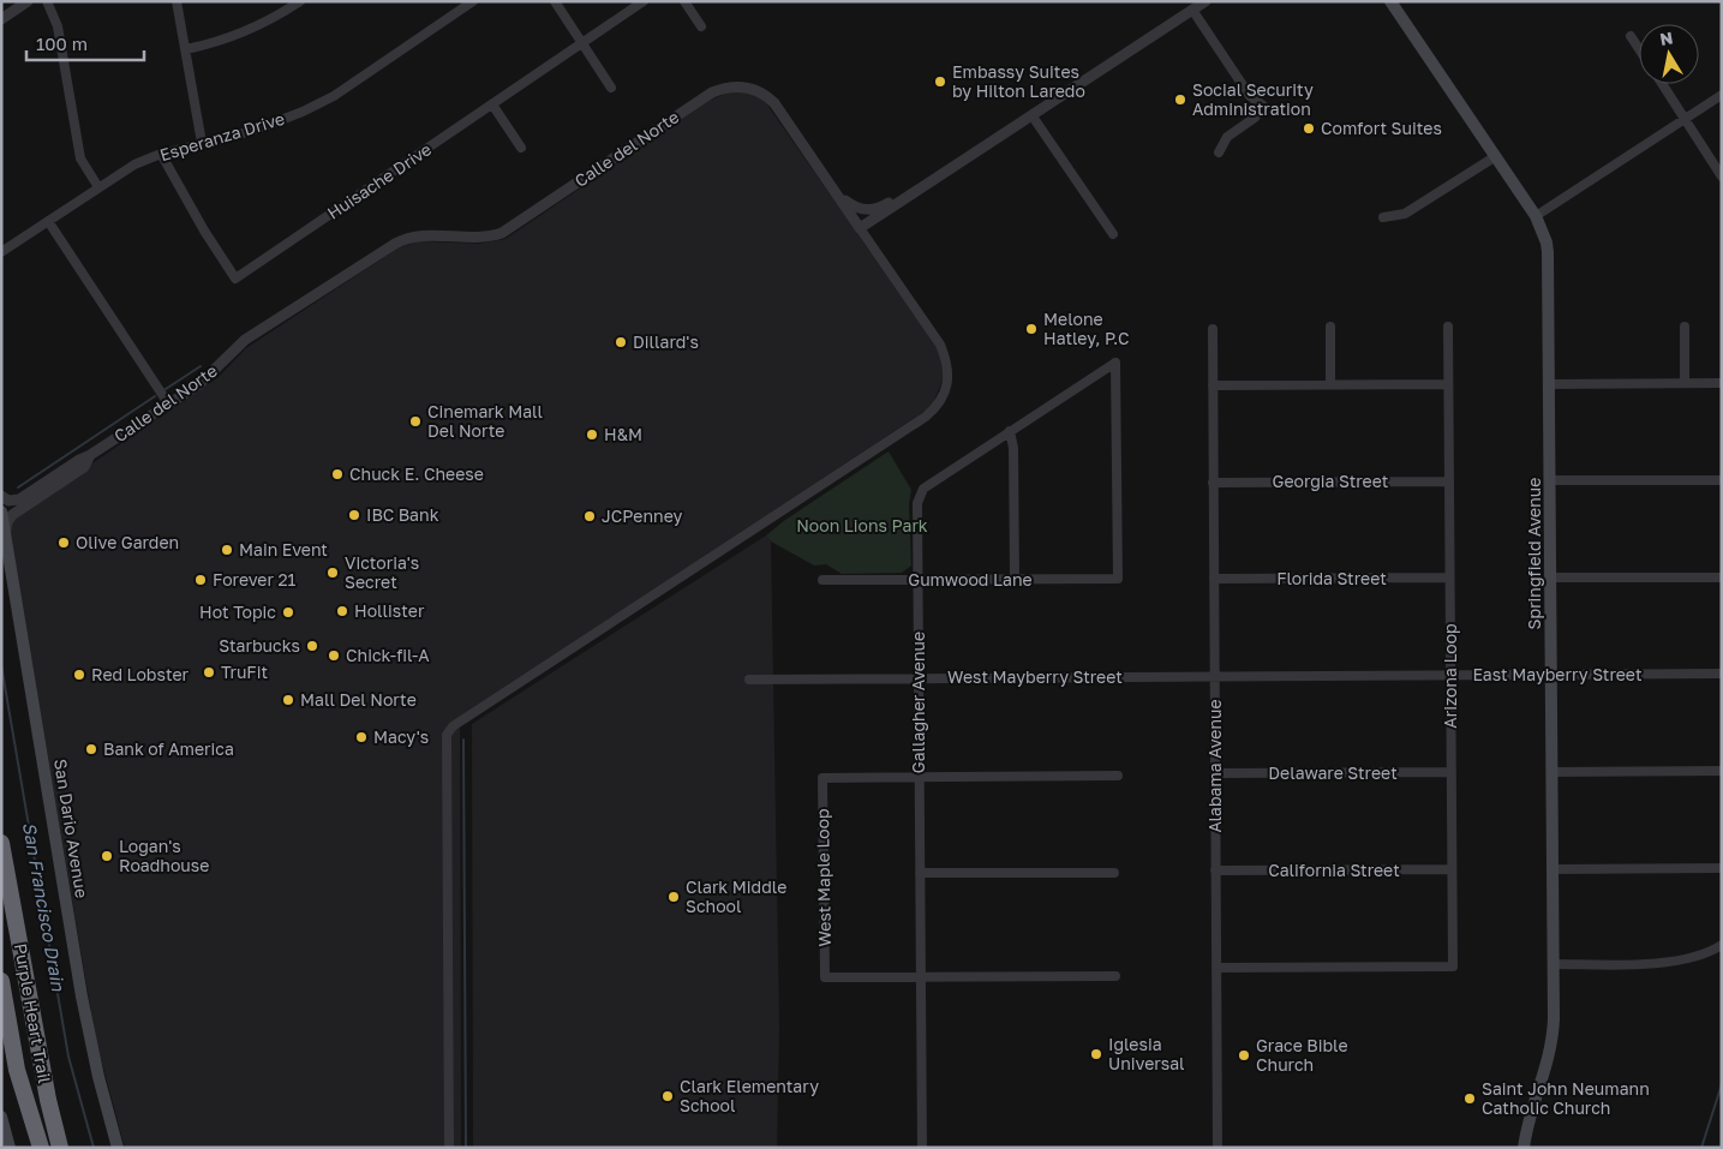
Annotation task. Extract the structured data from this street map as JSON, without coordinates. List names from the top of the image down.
{
  "streets": {
    "highway": ["Purple Heart Trail"],
    "main road": ["Springfield Avenue", "San Dario Avenue"],
    "street": [
      "Esperanza Drive",
      "Calle del Norte",
      "Huisache Drive",
      "Georgia Street",
      "Florida Street",
      "Gumwood Lane",
      "East Mayberry Street",
      "Arizona Loop",
      "West Mayberry Street",
      "Gallagher Avenue",
      "Alabama Avenue",
      "Delaware Street",
      "California Street",
      "West Maple Loop"
    ]
  },
  "crossings": [
    ["Esperanza Drive", "Huisache Drive"],
    ["Georgia Street", "Arizona Loop"],
    ["Georgia Street", "Alabama Avenue"],
    ["Springfield Avenue", "East Mayberry Street"],
    ["Florida Street", "Arizona Loop"],
    ["Florida Street", "Alabama Avenue"],
    ["Gumwood Lane", "Gallagher Avenue"],
    ["East Mayberry Street", "Arizona Loop"],
    ["East Mayberry Street", "West Mayberry Street"],
    ["East Mayberry Street", "Alabama Avenue"],
    ["Arizona Loop", "Alabama Avenue"],
    ["Arizona Loop", "Delaware Street"],
    ["Arizona Loop", "California Street"],
    ["West Mayberry Street", "Gallagher Avenue"],
    ["West Mayberry Street", "Alabama Avenue"],
    ["Gallagher Avenue", "West Maple Loop"],
    ["Alabama Avenue", "Delaware Street"],
    ["Alabama Avenue", "California Street"]
  ],
  "water": ["San Francisco Drain"],
  "parks": ["Noon Lions Park"],
  "places": [
    "Embassy Suites by Hilton Laredo",
    "Social Security Administration",
    "Comfort Suites",
    "Melone Hatley, P.C",
    "Dillard's",
    "Cinemark Mall Del Norte",
    "H&M",
    "Chuck E. Cheese",
    "IBC Bank",
    "JCPenney",
    "Olive Garden",
    "Main Event",
    "Victoria's Secret",
    "Forever 21",
    "Hollister",
    "Hot Topic",
    "Starbucks",
    "Chick-fil-A",
    "TruFit",
    "Red Lobster",
    "Mall Del Norte",
    "Macy's",
    "Bank of America",
    "Logan's Roadhouse",
    "Clark Middle School",
    "Iglesia Universal",
    "Grace Bible Church",
    "Clark Elementary School",
    "Saint John Neumann Catholic Church"
  ],
  "scale_bar": "100 m",
  "north": "top"
}
